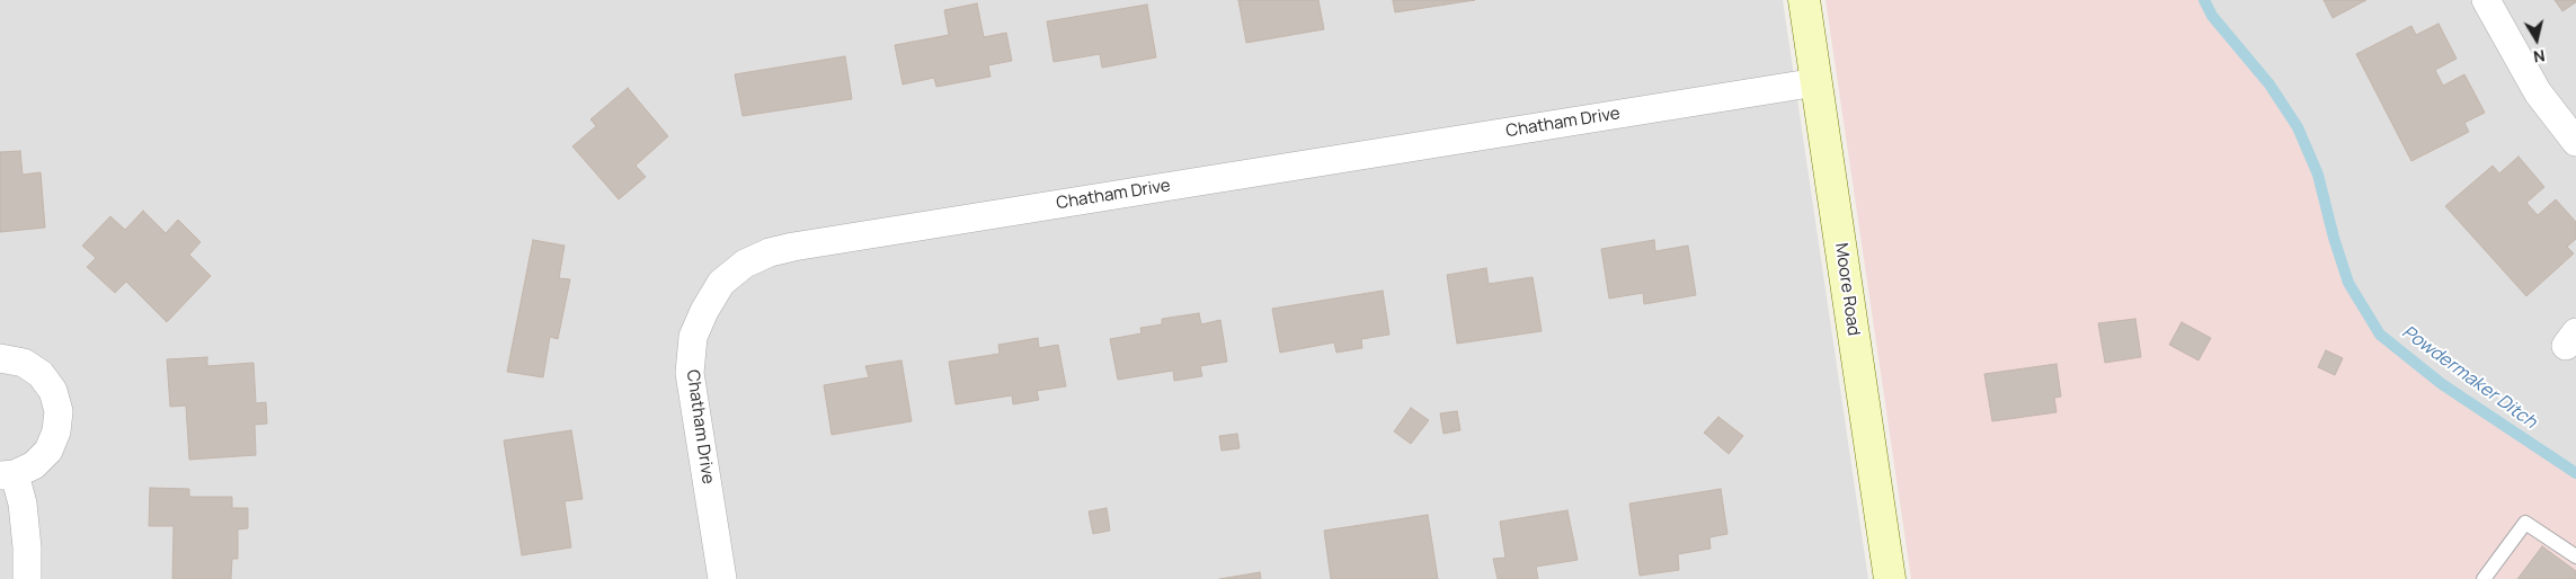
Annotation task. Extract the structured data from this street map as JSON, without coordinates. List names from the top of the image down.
{
  "streets": {
    "street": ["Chatham Drive", "Moore Road"]
  },
  "crossings": [
    ["Chatham Drive", "Moore Road"]
  ],
  "water": ["Powdermaker Ditch"],
  "north": "bottom"
}
